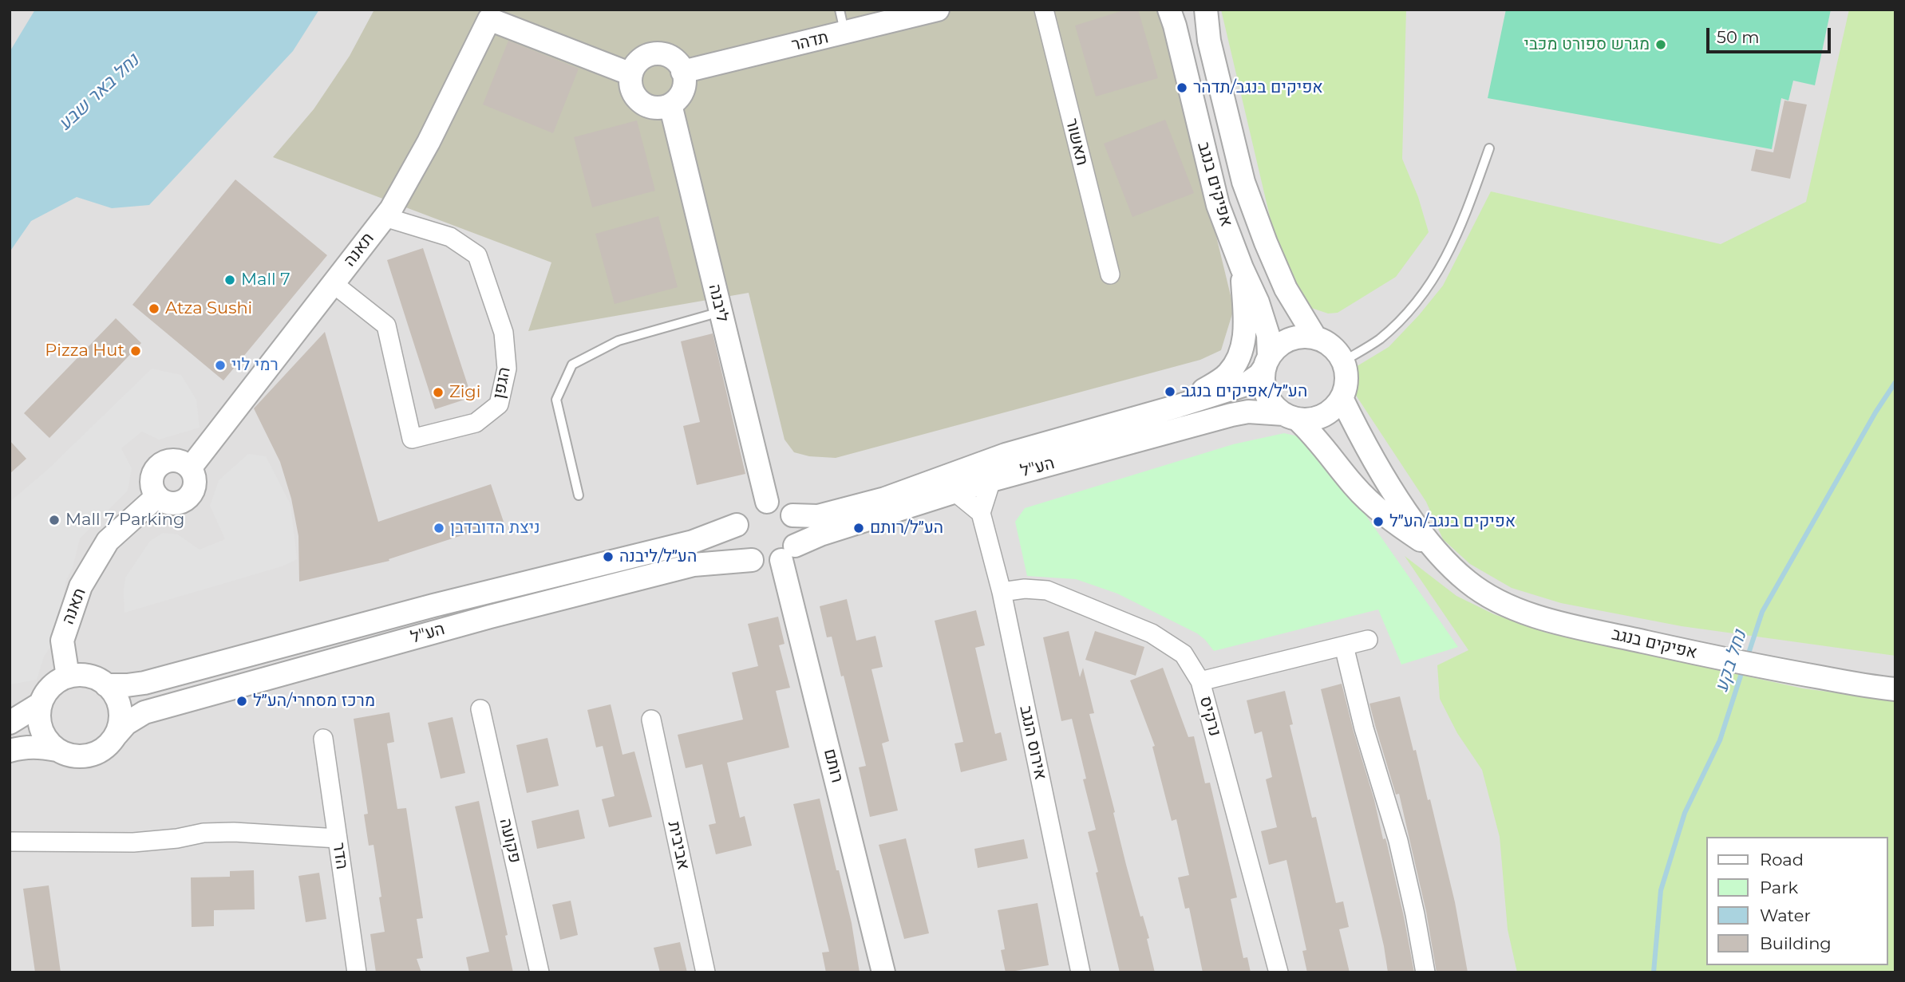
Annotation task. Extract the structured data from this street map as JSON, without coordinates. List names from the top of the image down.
{
  "streets": {
    "street": [
      "תדהר",
      "תאשור",
      "אפיקים בנגב",
      "תאנה",
      "ליבנה",
      "הגפן",
      "הע\"ל",
      "נרקיס",
      "אירוס הנגב",
      "רותם",
      "פקועה",
      "אביבית",
      "הדר"
    ]
  },
  "crossings": [
    ["תדהר", "ליבנה"],
    ["אפיקים בנגב", "הע\"ל"],
    ["תאנה", "הגפן"],
    ["תאנה", "הע\"ל"],
    ["ליבנה", "הע\"ל"],
    ["ליבנה", "רותם"],
    ["הע\"ל", "רותם"],
    ["נרקיס", "אירוס הנגב"]
  ],
  "water": ["נחל באר שבע", "נחל בקע"],
  "places": [
    "מגרש ספורט מכבי",
    "אפיקים בנגב/תדהר",
    "Mall 7",
    "Atza Sushi",
    "Pizza Hut",
    "רמי לוי",
    "הע״ל/אפיקים בנגב",
    "Zigi",
    "Mall 7 Parking",
    "אפיקים בנגב/הע״ל",
    "ניצת הדובדבן",
    "הע״ל/רותם",
    "הע״ל/ליבנה",
    "מרכז מסחרי/הע״ל"
  ],
  "legend": [
    "Road",
    "Park",
    "Water",
    "Building"
  ],
  "scale_bar": "50 m"
}
